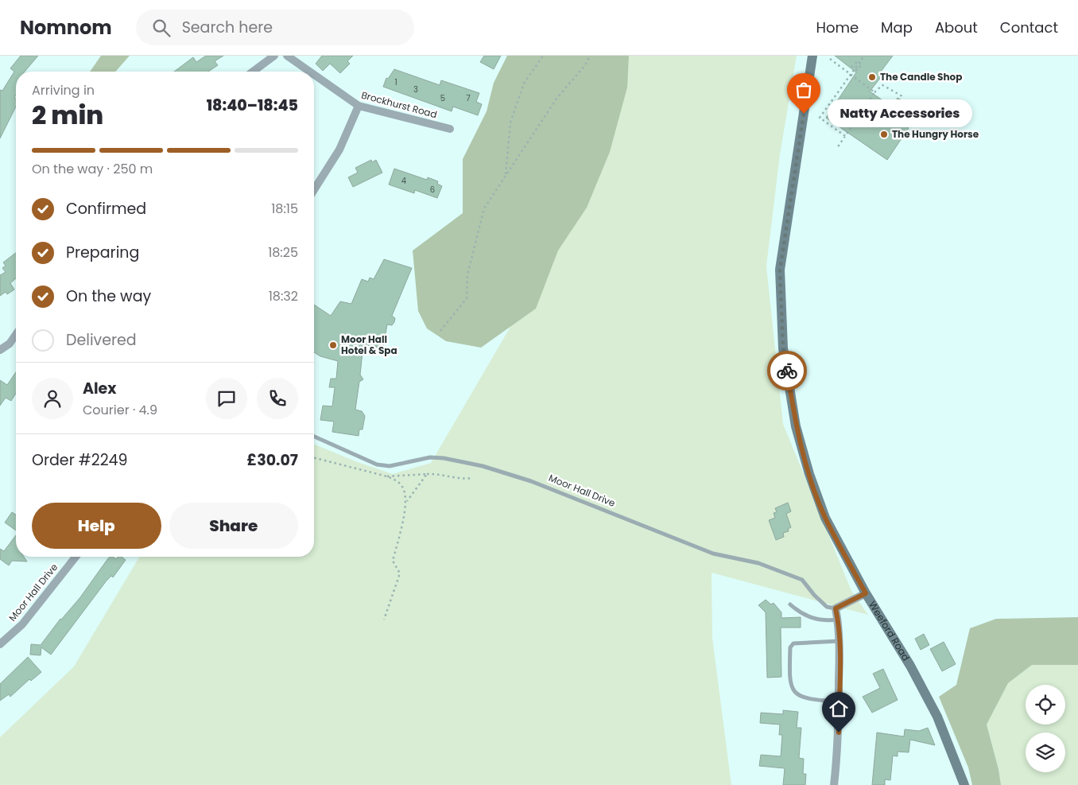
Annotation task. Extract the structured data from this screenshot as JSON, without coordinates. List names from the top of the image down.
{
  "streets": {
    "street": ["Brockhurst Road", "Moor Hall Drive", "Weeford Road"]
  },
  "places": [
    "The Candle Shop",
    "Natty Accessories",
    "The Hungry Horse",
    "Moor Hall Hotel & Spa"
  ],
  "house_numbers": [
    "1",
    "3",
    "5",
    "7",
    "4",
    "6"
  ],
  "page": {
    "header": "Nomnom",
    "search": "Search here",
    "nav": [
      "Home",
      "Map",
      "About",
      "Contact"
    ],
    "heading": ["2 min", "Arriving in", "18:40–18:45"],
    "panel": [
      "Alex",
      "Courier · 4.9",
      "Order #2249",
      "£30.07"
    ],
    "bubble": "Natty Accessories",
    "bar": "On the way · 250 m",
    "list": [
      ["Confirmed", "18:15"],
      ["Preparing", "18:25"],
      ["On the way", "18:32"],
      "Delivered"
    ],
    "buttons": ["Help", "Share"]
  }
}
